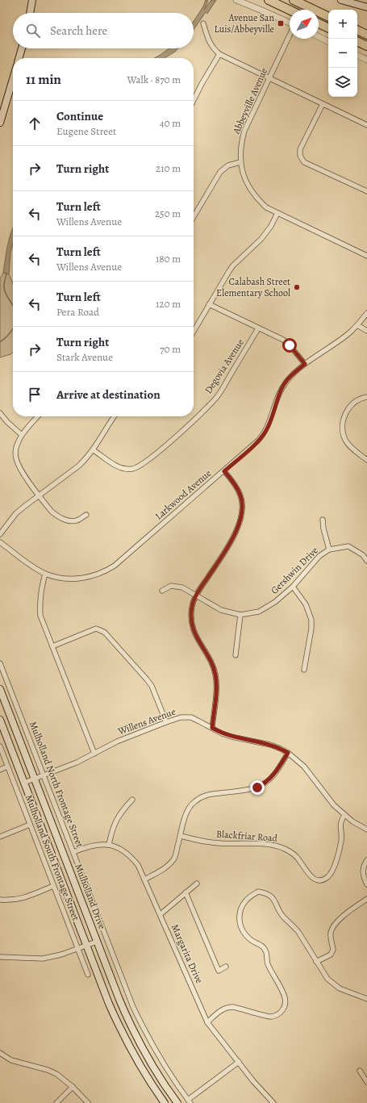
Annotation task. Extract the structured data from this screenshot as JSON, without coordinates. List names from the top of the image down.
{
  "streets": {
    "main road": ["Mulholland Drive"],
    "street": [
      "Abbeyville Avenue",
      "Degovia Avenue",
      "Larkwood Avenue",
      "Gershwin Drive",
      "Willens Avenue",
      "Mulholland North Frontage Street",
      "Blackfriar Road",
      "Mulholland South Frontage Street",
      "Margarita Drive"
    ]
  },
  "crossings": [
    ["Willens Avenue", "Mulholland North Frontage Street"],
    ["Willens Avenue", "Blackfriar Road"],
    ["Willens Avenue", "Mulholland Drive"],
    ["Mulholland North Frontage Street", "Margarita Drive"]
  ],
  "places": {
    "transit": ["Avenue San Luis/Abbeyville"],
    "other": ["Calabash Street Elementary School"]
  },
  "north": "top right",
  "page": {
    "map_buttons": ["+", "−"],
    "search": "Search here",
    "heading": ["11 min", "Walk · 870 m"],
    "list": [
      ["Continue", "Eugene Street", "40 m"],
      ["Turn right", "210 m"],
      ["Turn left", "Willens Avenue", "250 m"],
      ["Turn left", "Willens Avenue", "180 m"],
      ["Turn left", "Pera Road", "120 m"],
      ["Turn right", "Stark Avenue", "70 m"],
      "Arrive at destination"
    ]
  }
}
